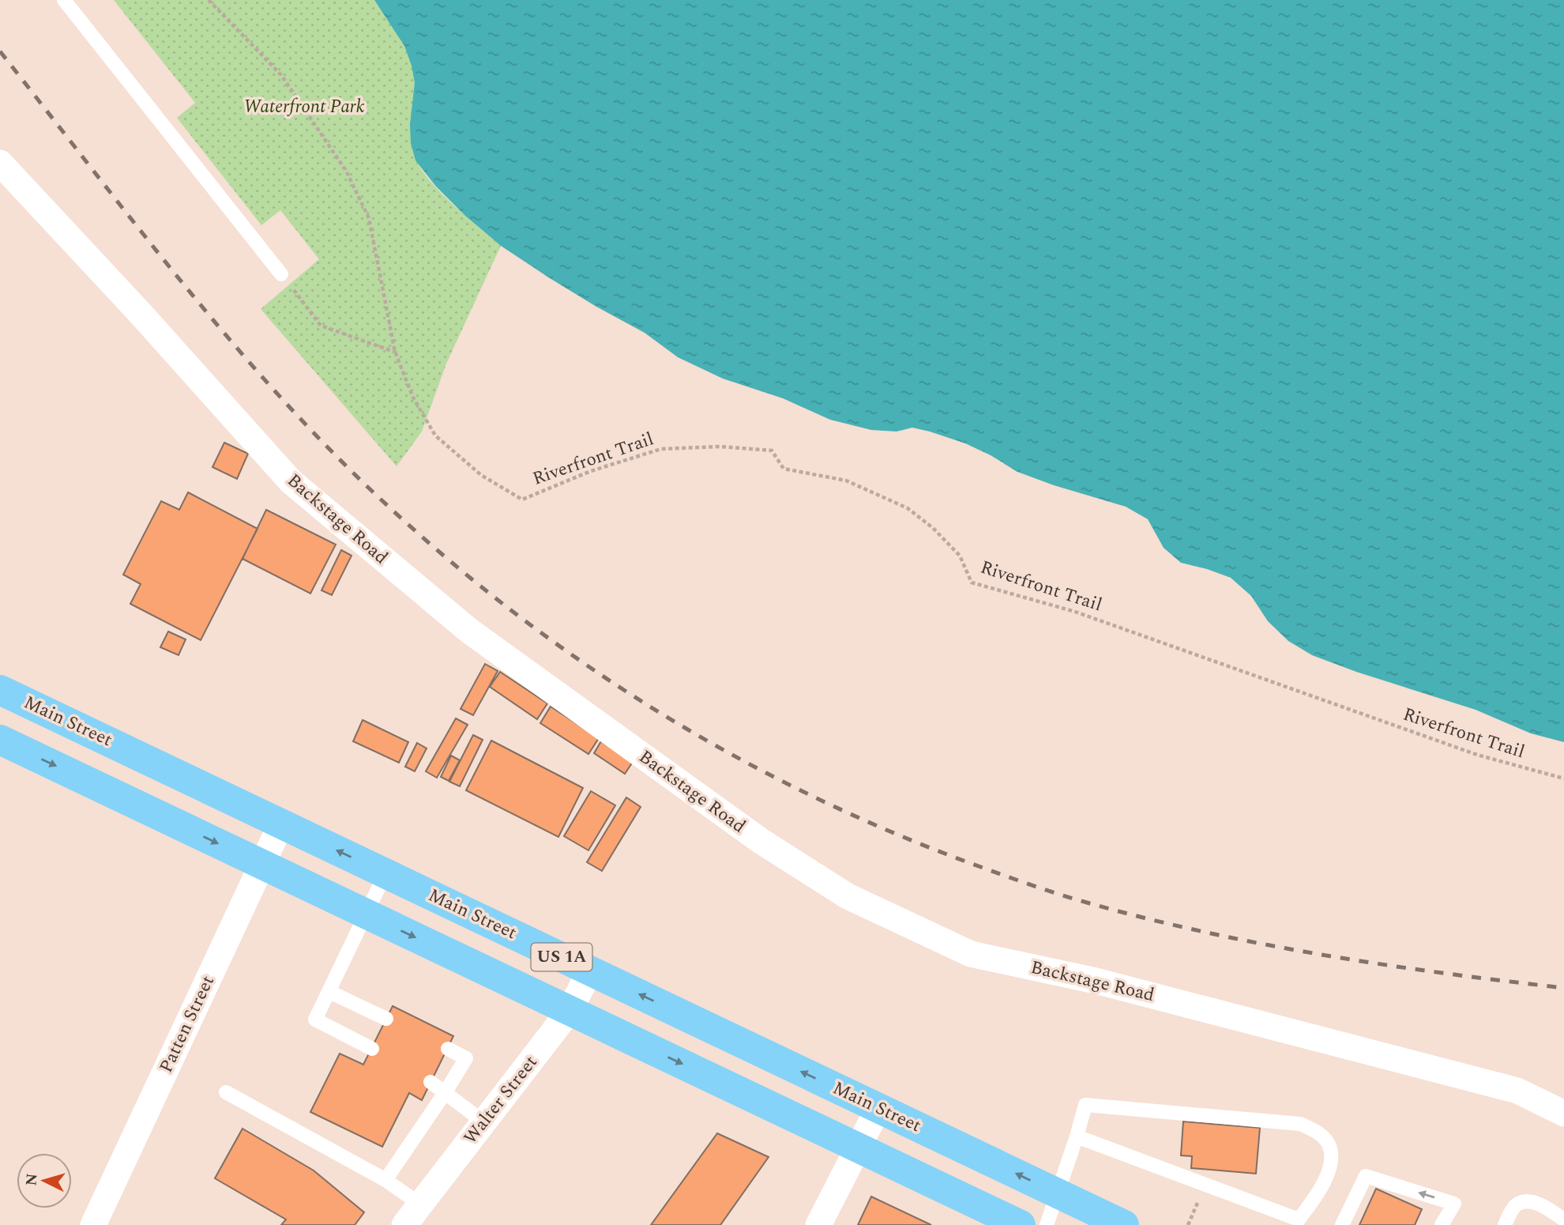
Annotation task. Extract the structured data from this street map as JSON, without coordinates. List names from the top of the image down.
{
  "streets": {
    "main road": ["Main Street", "US 1A"],
    "street": ["Backstage Road", "Patten Street", "Walter Street"],
    "path": ["Riverfront Trail"]
  },
  "crossings": [
    ["Main Street", "Patten Street"],
    ["Main Street", "Walter Street"],
    ["US 1A", "Patten Street"],
    ["US 1A", "Walter Street"]
  ],
  "parks": ["Waterfront Park"],
  "north": "left"
}
